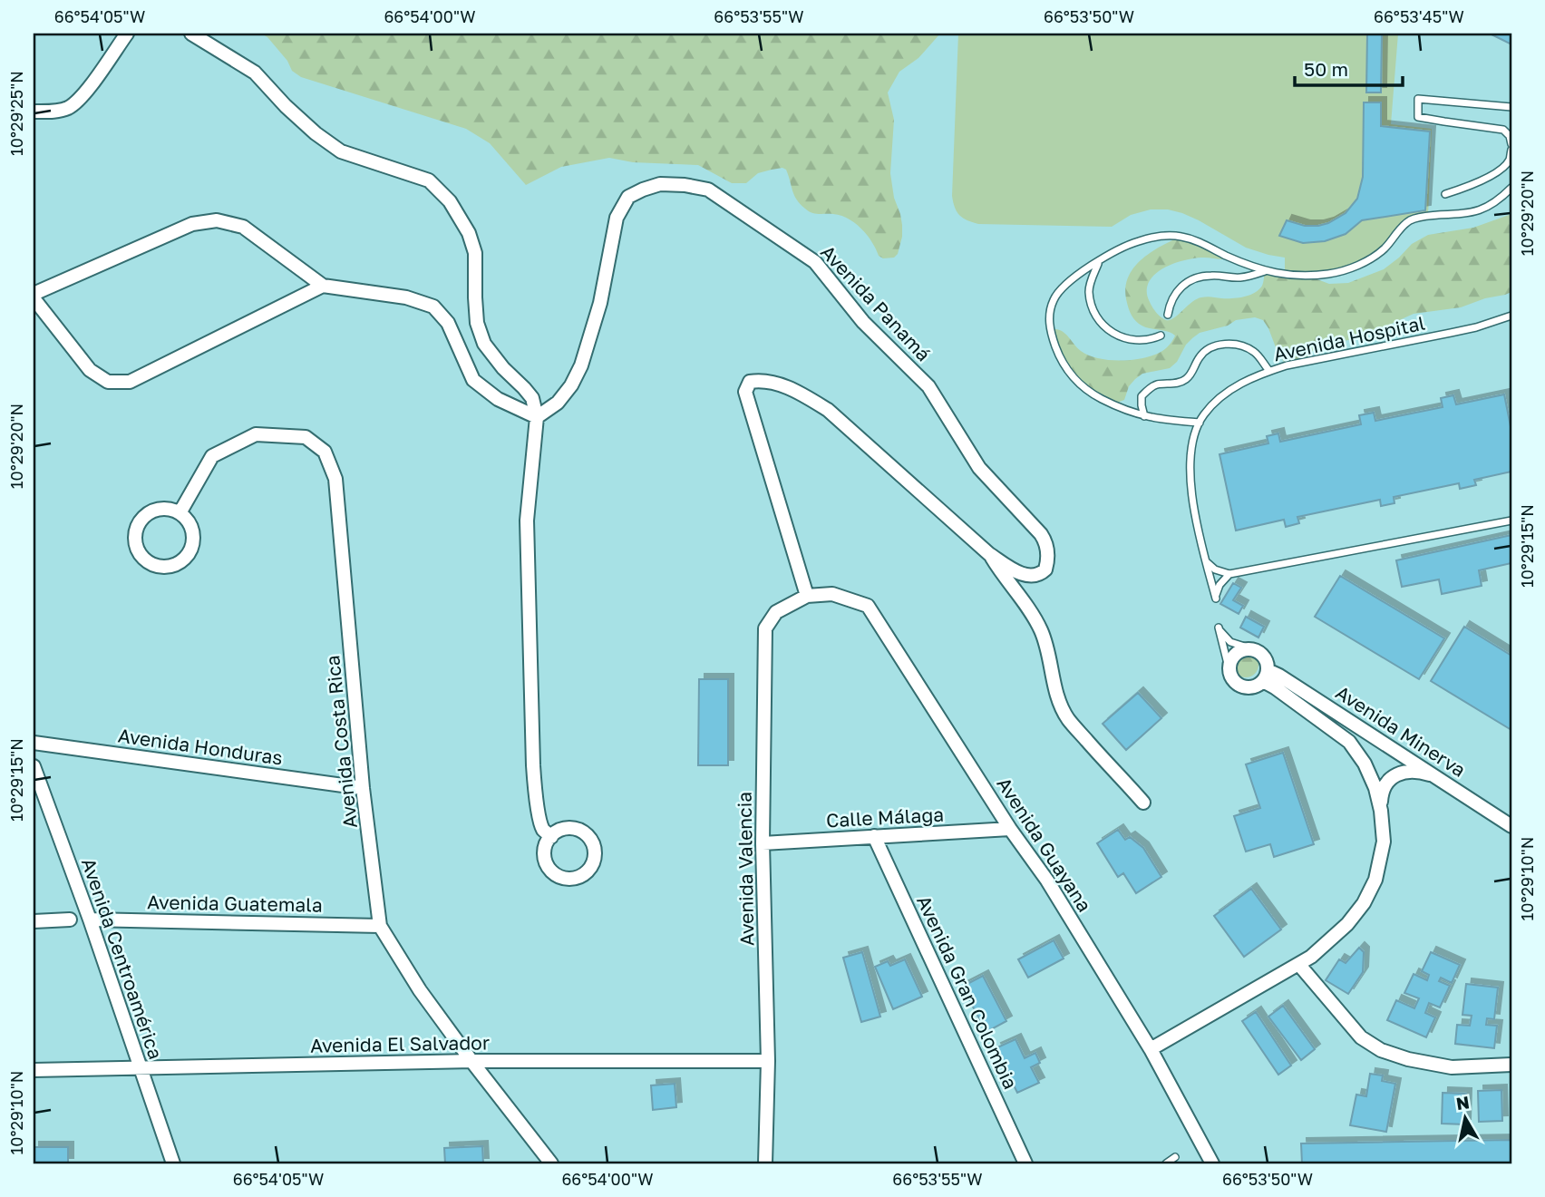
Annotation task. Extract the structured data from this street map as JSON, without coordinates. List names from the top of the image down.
{
  "streets": {
    "street": [
      "Avenida Panamá",
      "Avenida Minerva",
      "Avenida Costa Rica",
      "Avenida Honduras",
      "Calle Málaga",
      "Avenida Guayana",
      "Avenida Valencia",
      "Avenida Guatemala",
      "Avenida Centroamérica",
      "Avenida Gran Colombia",
      "Avenida El Salvador"
    ],
    "lane": ["Avenida Hospital"]
  },
  "crossings": [
    ["Avenida Panamá", "Avenida Guayana"],
    ["Avenida Panamá", "Avenida Valencia"],
    ["Avenida Costa Rica", "Avenida Honduras"],
    ["Avenida Costa Rica", "Avenida Guatemala"],
    ["Avenida Costa Rica", "Avenida El Salvador"],
    ["Calle Málaga", "Avenida Guayana"],
    ["Calle Málaga", "Avenida Valencia"],
    ["Calle Málaga", "Avenida Gran Colombia"],
    ["Avenida Guayana", "Avenida Valencia"],
    ["Avenida Valencia", "Avenida El Salvador"],
    ["Avenida Guatemala", "Avenida Centroamérica"],
    ["Avenida Centroamérica", "Avenida El Salvador"]
  ],
  "scale_bar": "50 m",
  "north": "top",
  "coordinates": [
    "66°54'05\"W",
    "66°54'00\"W",
    "66°53'55\"W",
    "66°53'50\"W",
    "66°53'45\"W",
    "10°29'25\"N",
    "10°29'20\"N",
    "10°29'15\"N",
    "10°29'10\"N"
  ]
}
